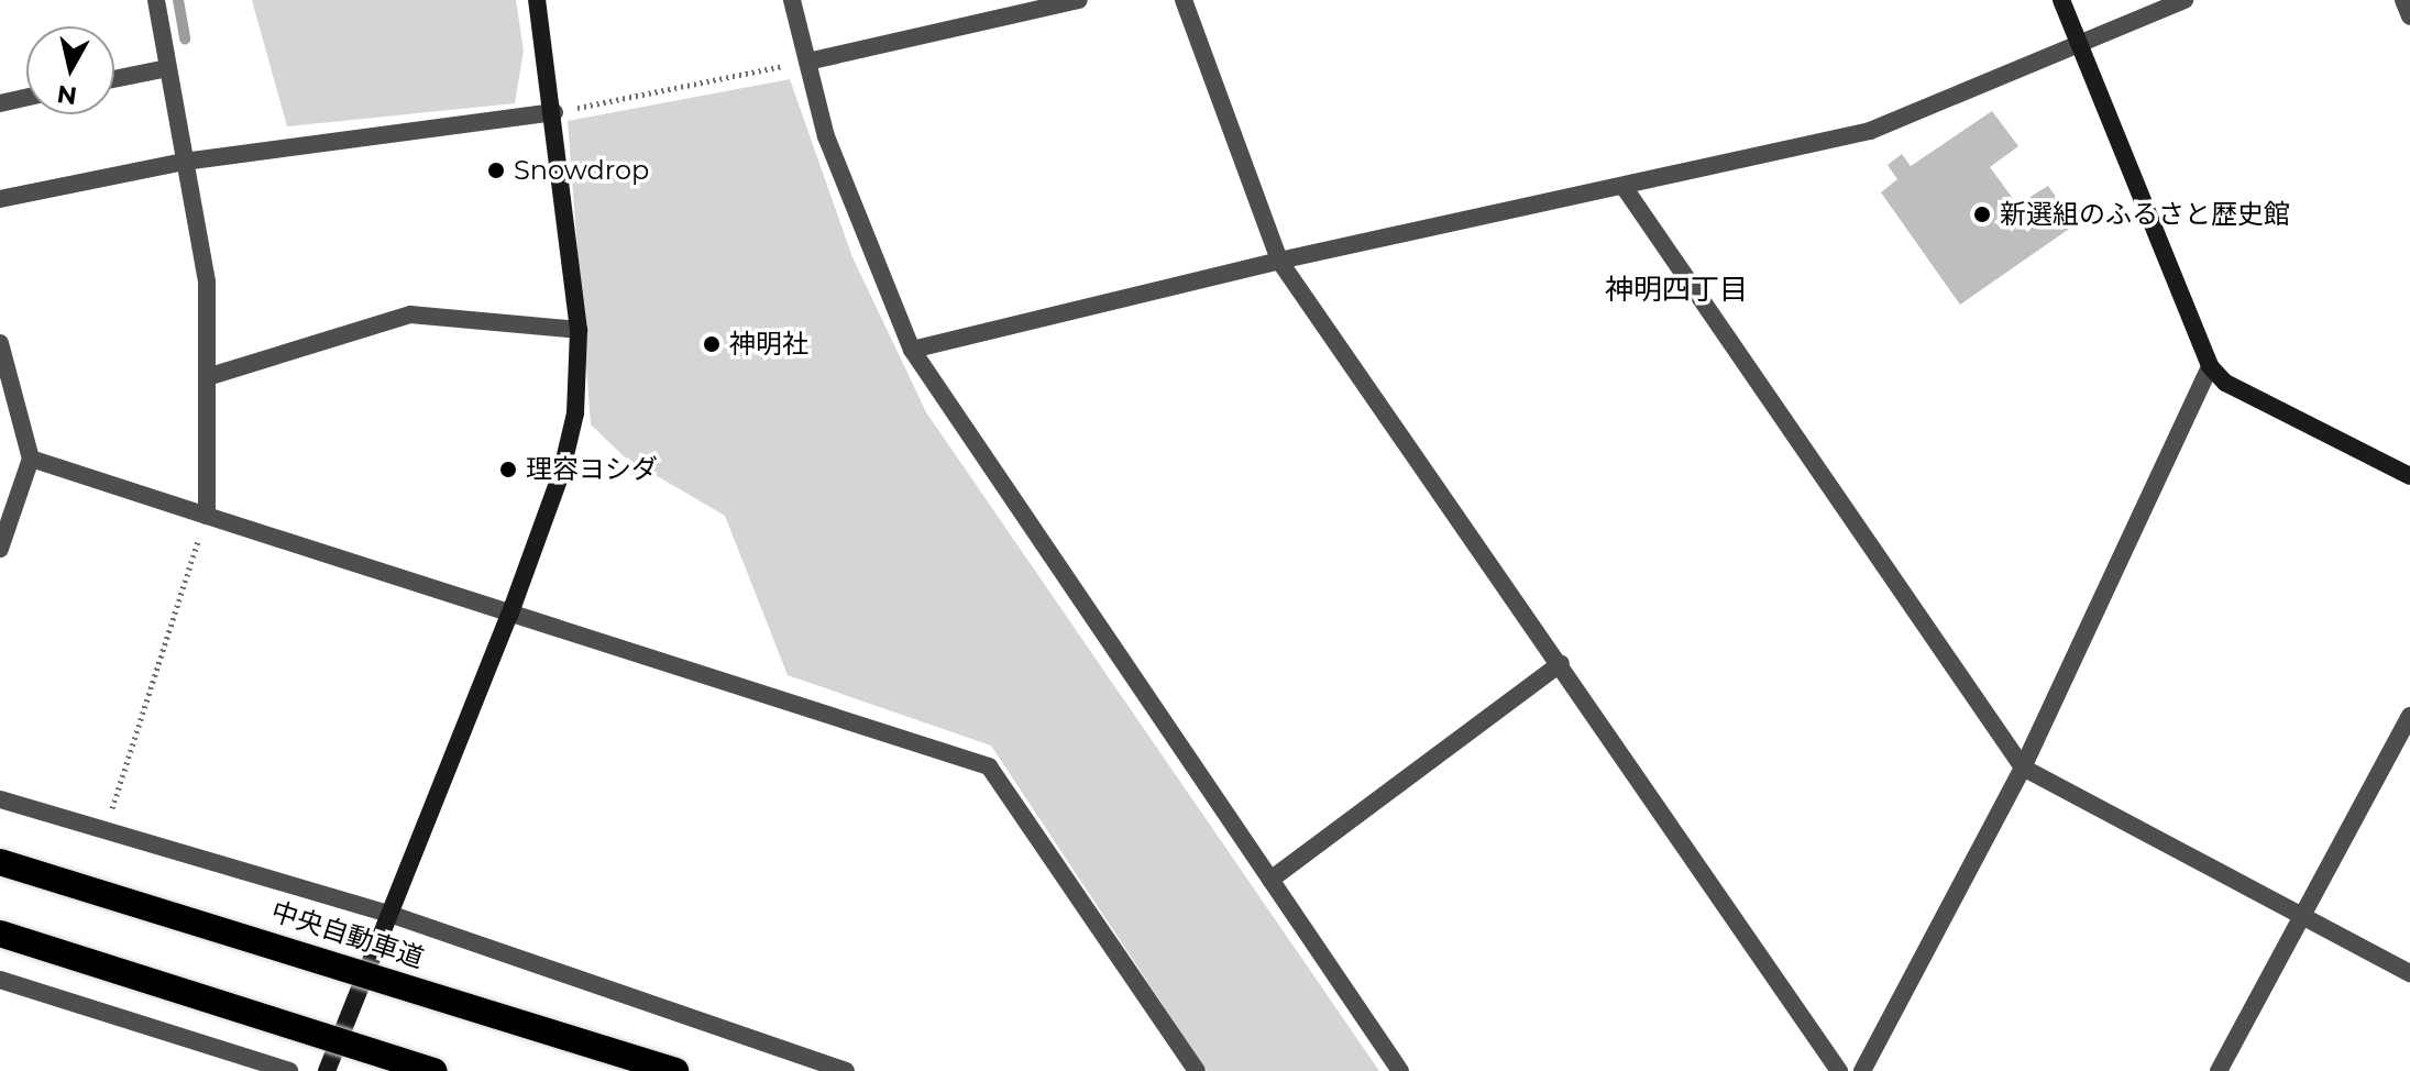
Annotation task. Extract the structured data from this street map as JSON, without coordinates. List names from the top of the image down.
{
  "streets": {
    "highway": ["中央自動車道"]
  },
  "districts": ["神明四丁目"],
  "places": [
    "Snowdrop",
    "新選組のふるさと歴史館",
    "神明社",
    "理容ヨシダ"
  ],
  "north": "bottom"
}
